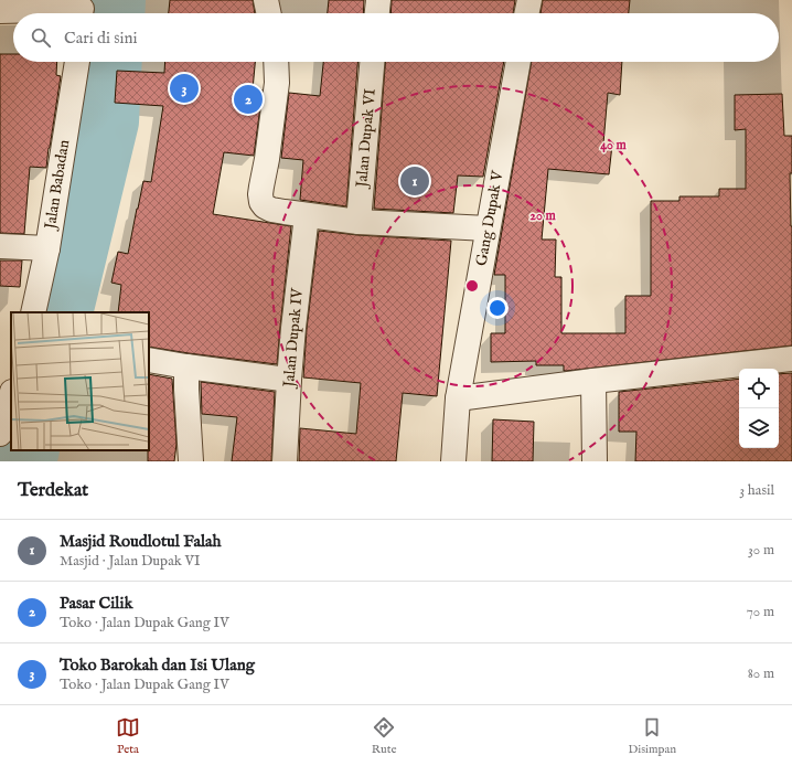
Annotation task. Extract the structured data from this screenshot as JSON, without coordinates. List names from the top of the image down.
{
  "streets": {
    "street": [
      "Jalan Dupak VI",
      "Jalan Babadan",
      "Gang Dupak V",
      "Jalan Dupak IV"
    ]
  },
  "page": {
    "search": "Cari di sini",
    "pins": ["3", "2", "1"],
    "heading": ["Terdekat", "3 hasil"],
    "list": [
      {
        "mark": "1",
        "name": "Masjid Roudlotul Falah",
        "note": "Masjid · Jalan Dupak VI",
        "value": "30 m"
      },
      {
        "mark": "2",
        "name": "Pasar Cilik",
        "note": "Toko · Jalan Dupak Gang IV",
        "value": "70 m"
      },
      {
        "mark": "3",
        "name": "Toko Barokah dan Isi Ulang",
        "note": "Toko · Jalan Dupak Gang IV",
        "value": "80 m"
      }
    ],
    "nav": ["Peta", "Rute", "Disimpan"]
  },
  "rings": ["40 m", "20 m"]
}
